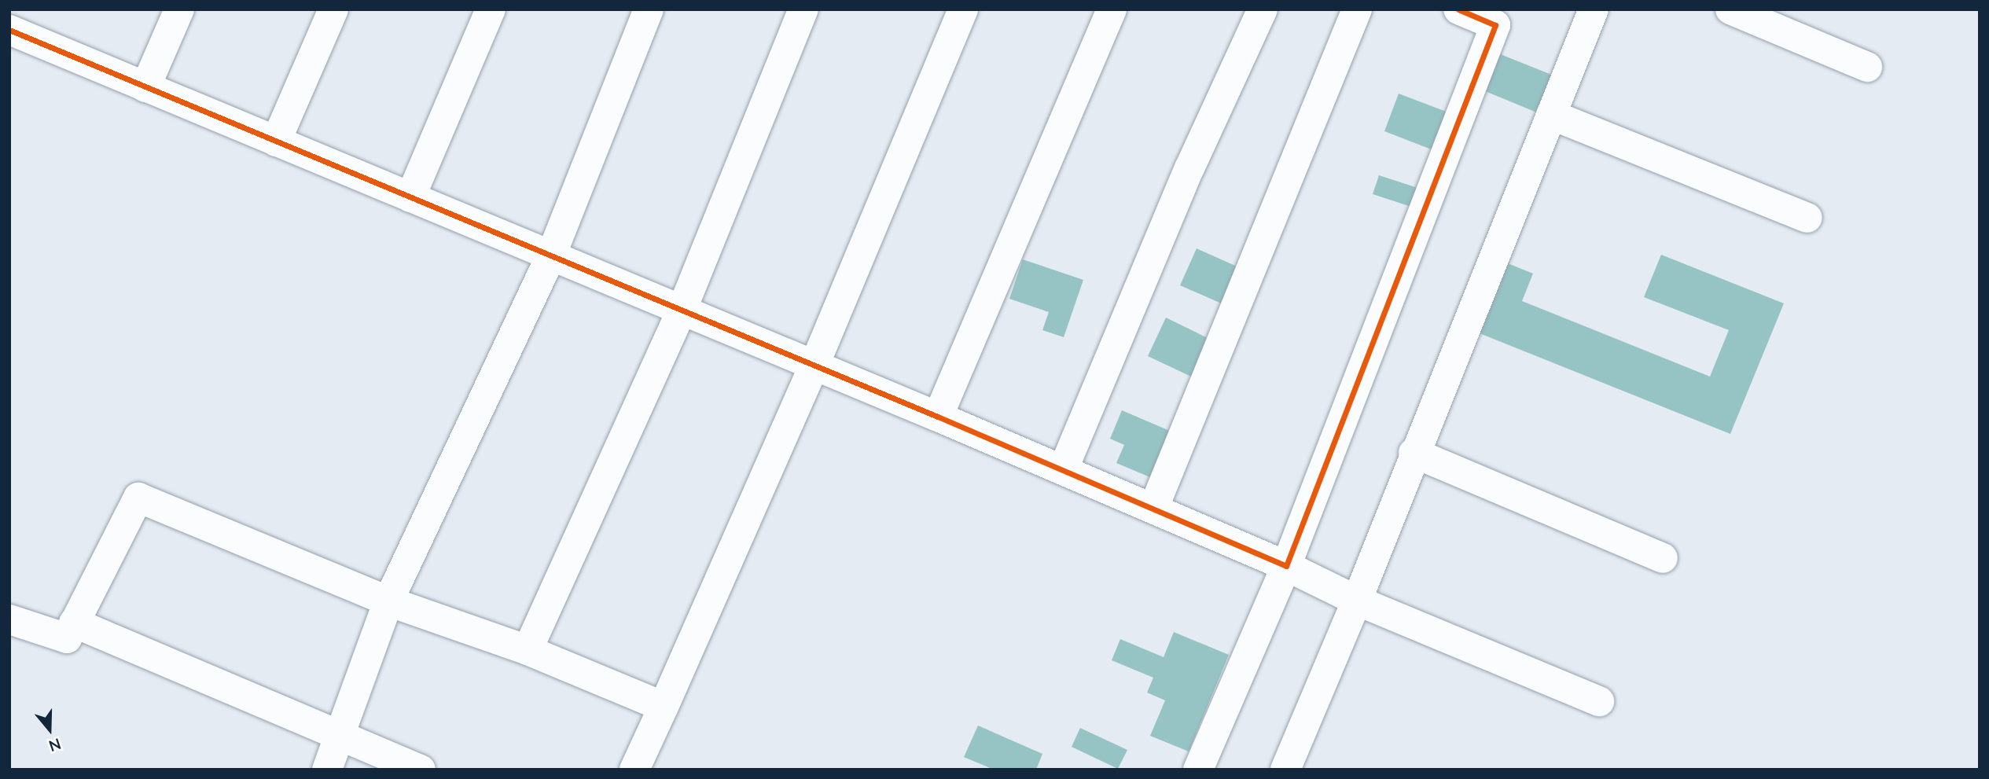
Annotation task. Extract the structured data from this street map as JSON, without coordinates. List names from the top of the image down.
{
  "north": "bottom"
}
